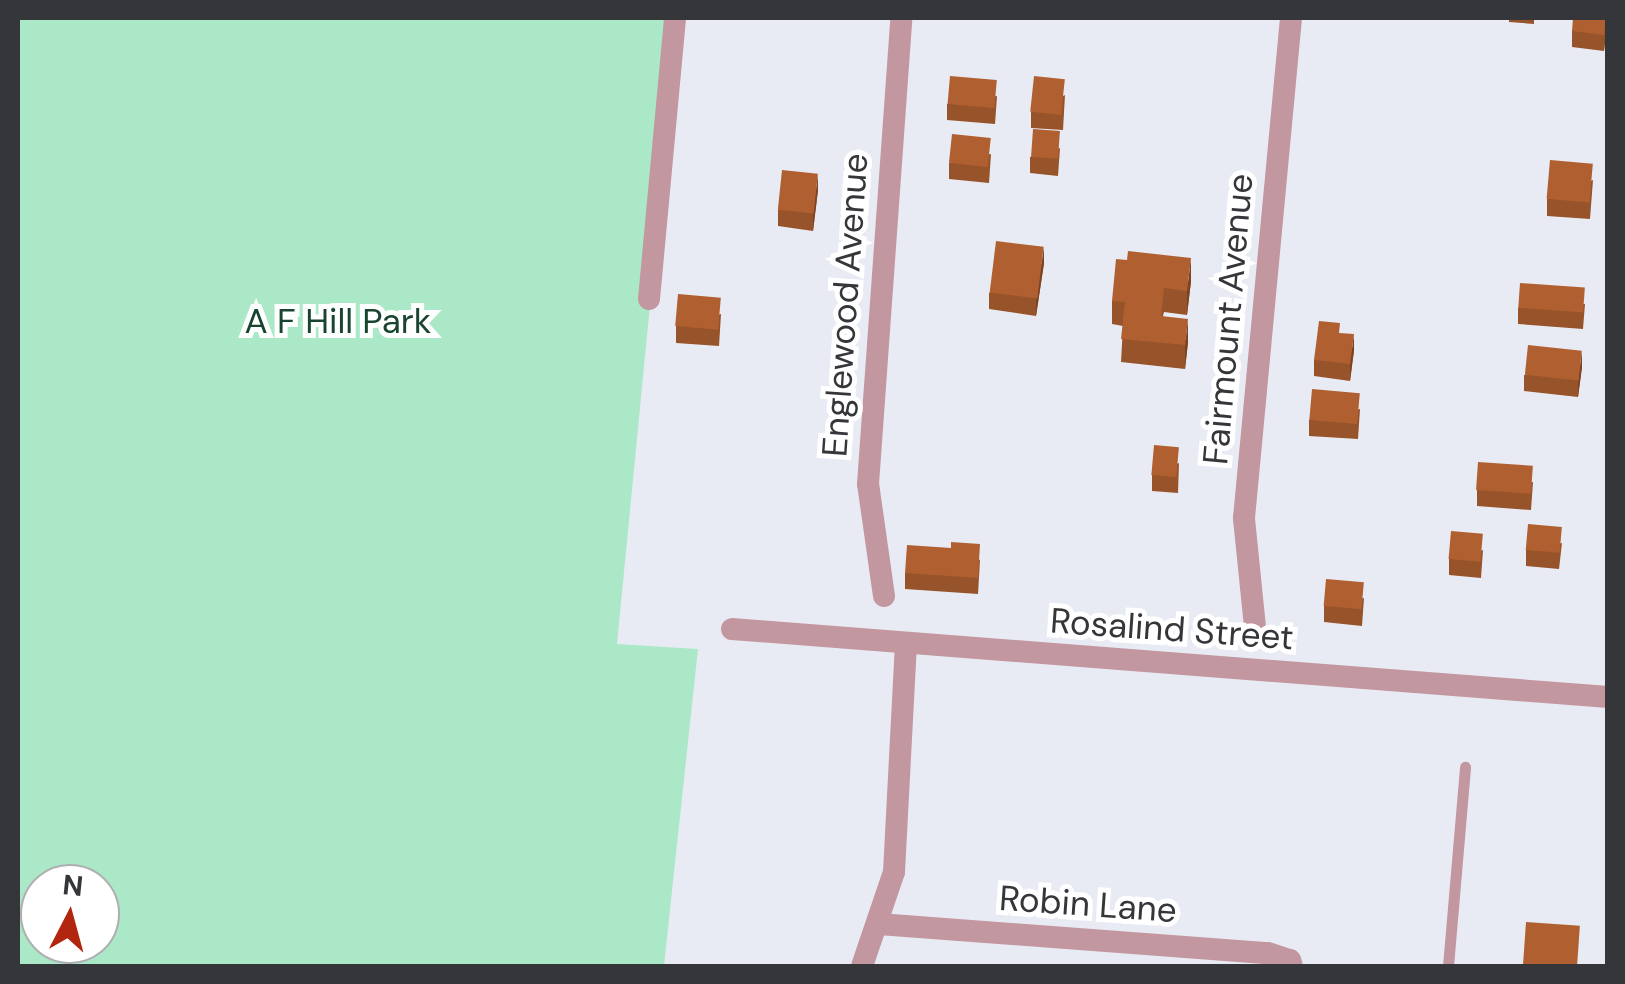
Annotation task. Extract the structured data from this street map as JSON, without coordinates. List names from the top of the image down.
{
  "streets": {
    "street": [
      "Englewood Avenue",
      "Fairmount Avenue",
      "Rosalind Street",
      "Robin Lane"
    ]
  },
  "parks": ["A F Hill Park"],
  "north": "top"
}
